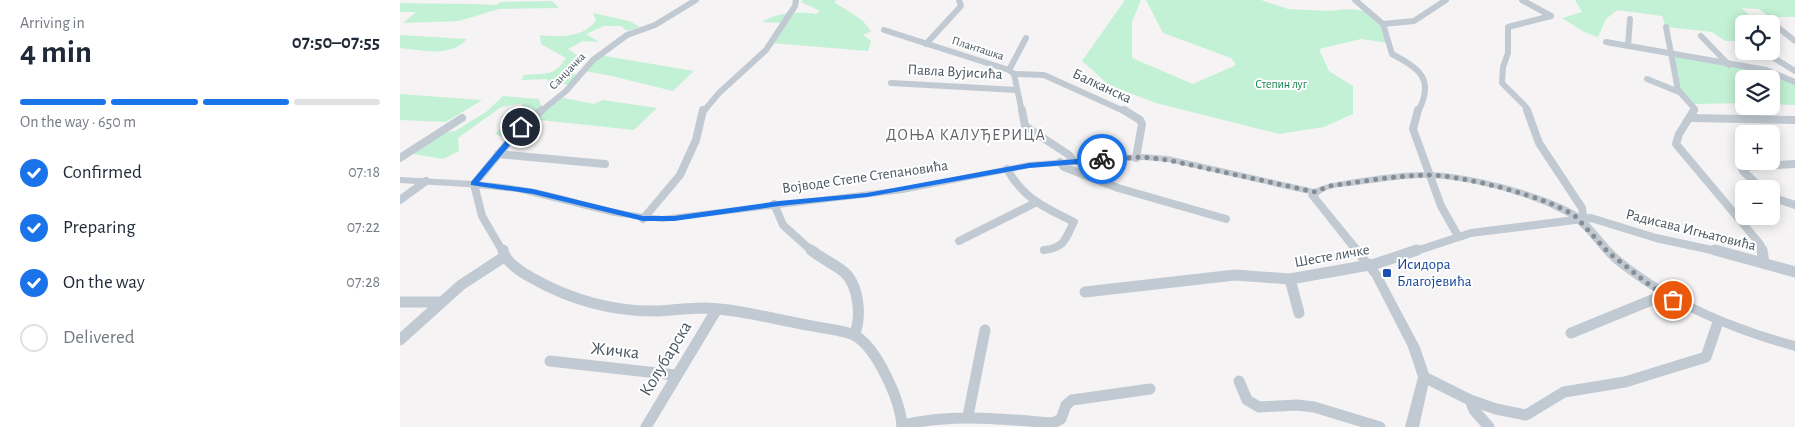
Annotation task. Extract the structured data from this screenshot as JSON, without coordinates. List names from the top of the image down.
{
  "streets": {
    "street": [
      "Планташка",
      "Санџачка",
      "Павла Вујисића",
      "Балканска",
      "Војводе Степе Степановића",
      "Радисава Игњатовића",
      "Шесте личке",
      "Жичка",
      "Колубарска"
    ]
  },
  "crossings": [
    ["Планташка", "Павла Вујисића"],
    ["Планташка", "Балканска"],
    ["Планташка", "Војводе Степе Степановића"],
    ["Санџачка", "Војводе Степе Степановића"],
    ["Балканска", "Војводе Степе Степановића"],
    ["Војводе Степе Степановића", "Радисава Игњатовића"],
    ["Војводе Степе Степановића", "Шесте личке"],
    ["Радисава Игњатовића", "Шесте личке"],
    ["Жичка", "Колубарска"]
  ],
  "districts": ["ДОЊА КАЛУЂЕРИЦА"],
  "parks": ["Степин луг"],
  "places": {
    "transit": ["Исидора Благојевића"]
  },
  "page": {
    "heading": ["4 min", "Arriving in", "07:50–07:55"],
    "map_buttons": ["+", "−"],
    "bar": "On the way · 650 m",
    "list": [
      ["Confirmed", "07:18"],
      ["Preparing", "07:22"],
      ["On the way", "07:28"],
      "Delivered"
    ]
  }
}
